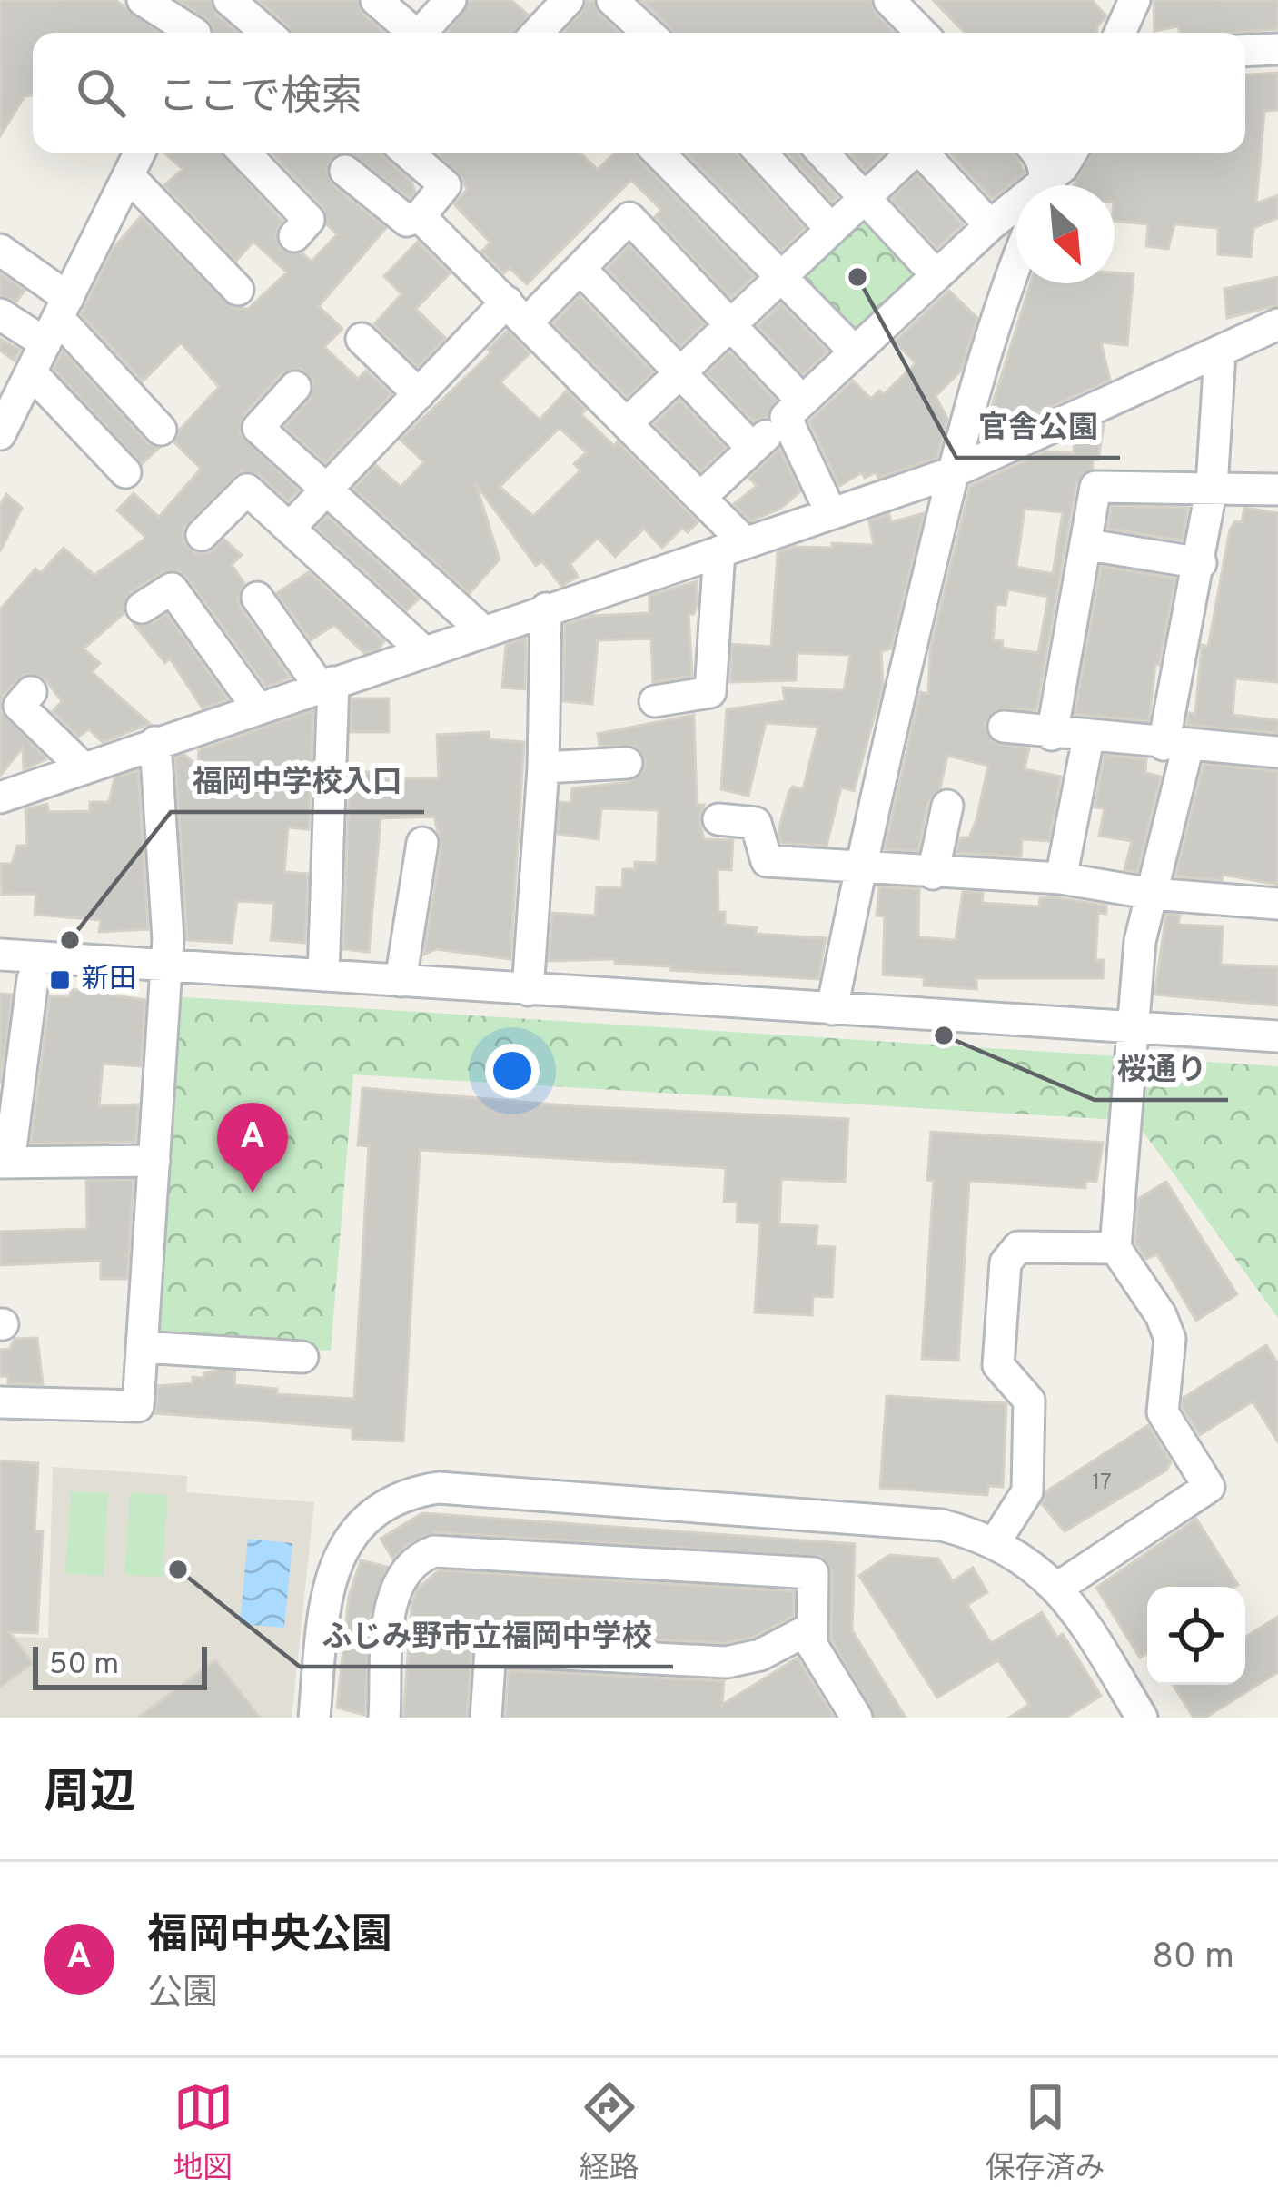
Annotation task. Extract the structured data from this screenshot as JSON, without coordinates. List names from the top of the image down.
{
  "places": {
    "other": [
      "官舎公園",
      "福岡中学校入口",
      "桜通り",
      "ふじみ野市立福岡中学校"
    ],
    "transit": ["新田"]
  },
  "house_numbers": ["17"],
  "scale_bar": "50 m",
  "north": "bottom right",
  "page": {
    "search": "ここで検索",
    "pins": "A",
    "scale": "50 m",
    "heading": "周辺",
    "list": [
      {
        "mark": "A",
        "name": "福岡中央公園",
        "note": "公園",
        "value": "80 m"
      }
    ],
    "nav": ["地図", "経路", "保存済み"]
  }
}
